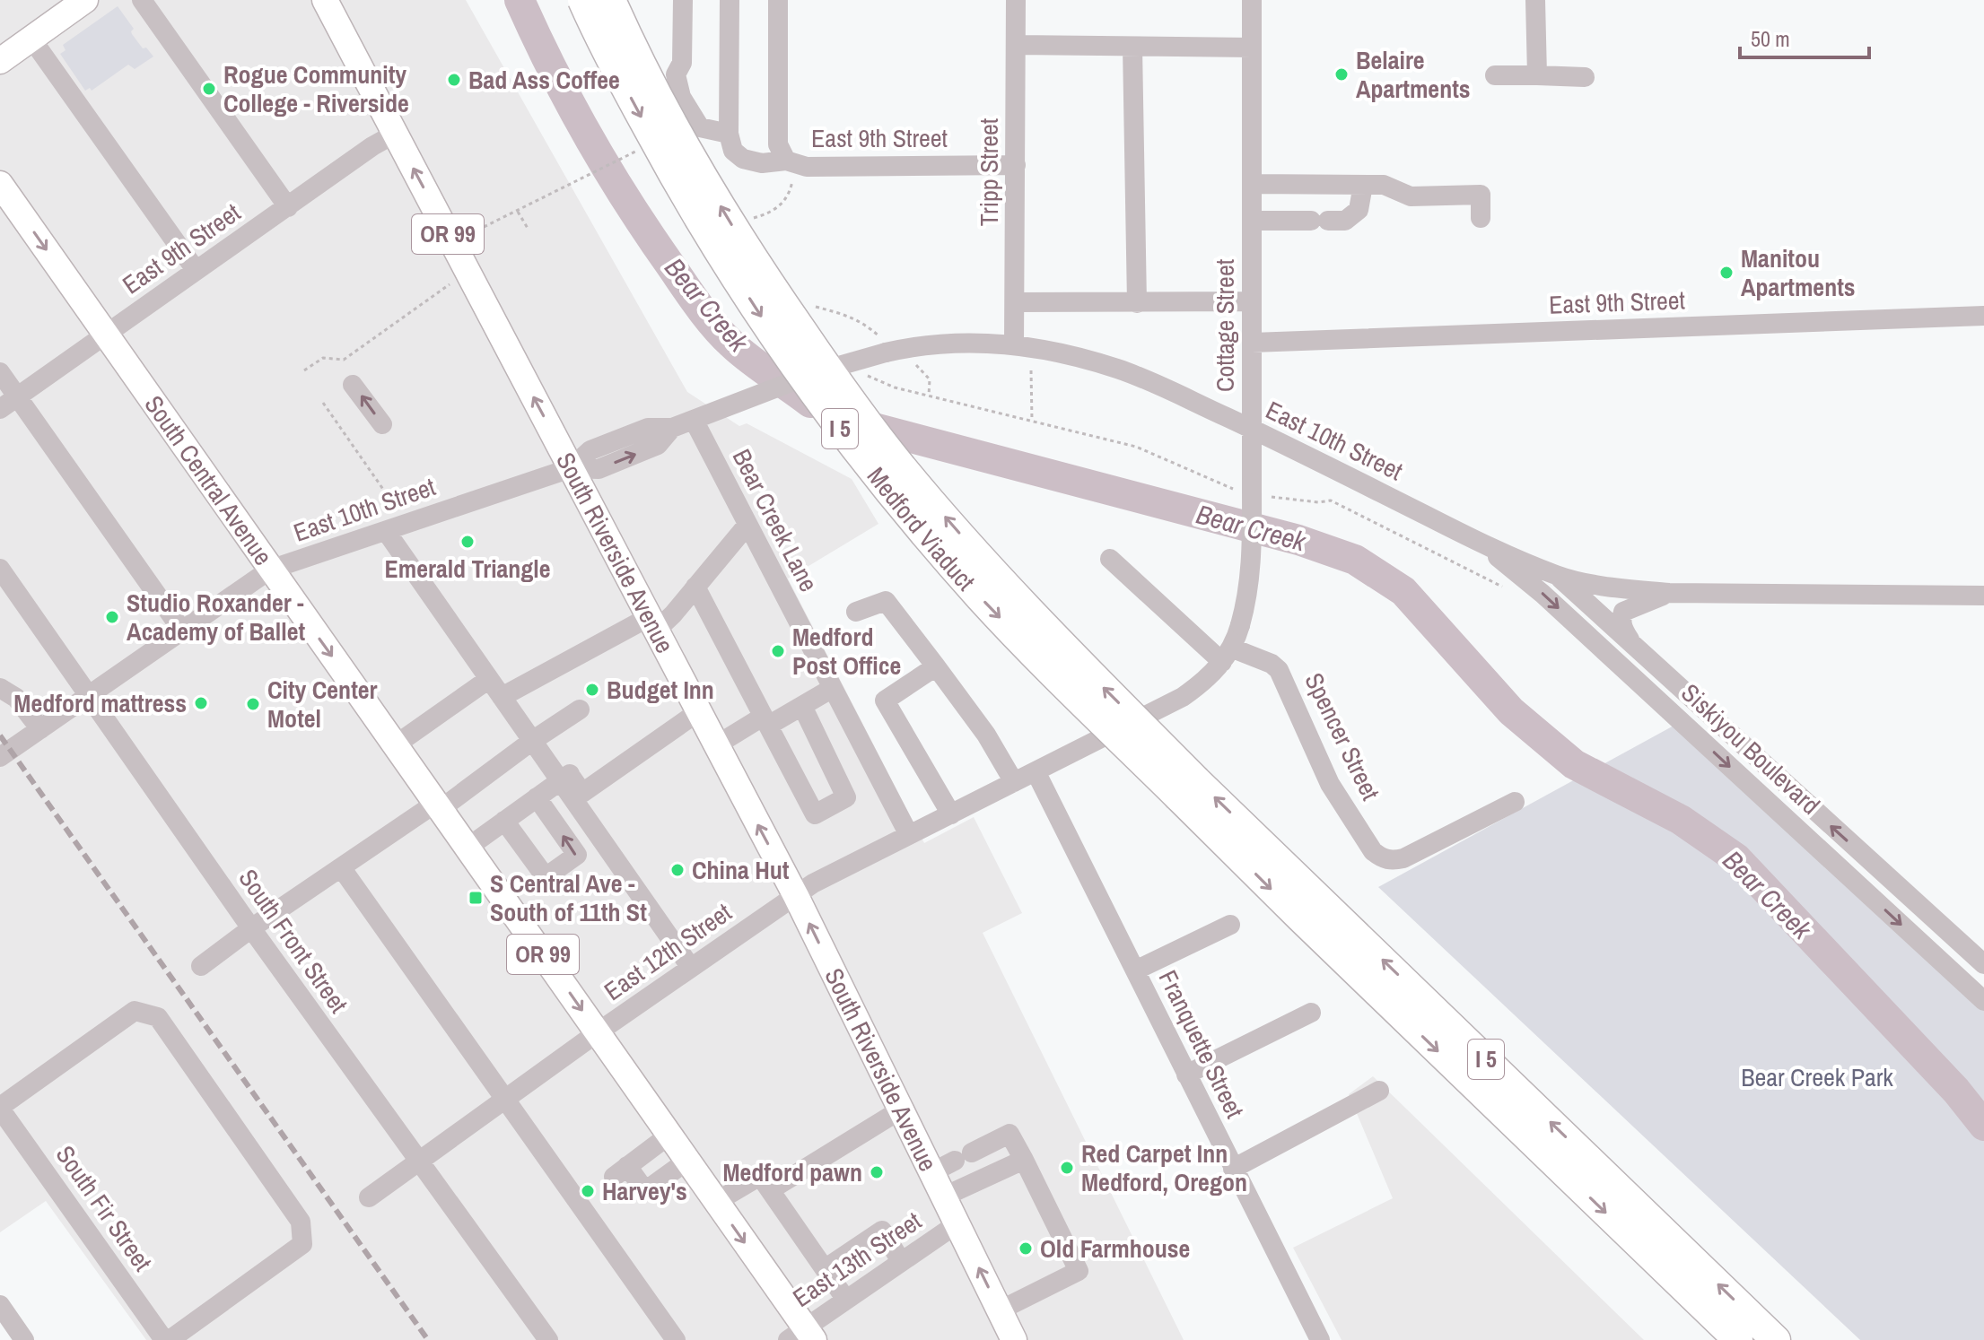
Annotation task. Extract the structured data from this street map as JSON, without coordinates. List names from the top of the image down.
{
  "streets": {
    "highway": ["I 5", "Medford Viaduct"],
    "main road": ["OR 99", "South Central Avenue", "South Riverside Avenue"],
    "street": [
      "East 9th Street",
      "Tripp Street",
      "Cottage Street",
      "East 10th Street",
      "Bear Creek Lane",
      "Spencer Street",
      "Siskiyou Boulevard",
      "South Front Street",
      "East 12th Street",
      "Franquette Street",
      "South Fir Street",
      "East 13th Street"
    ]
  },
  "crossings": [
    ["East 9th Street", "Tripp Street"],
    ["East 9th Street", "Cottage Street"],
    ["East 9th Street", "South Central Avenue"],
    ["East 9th Street", "South Riverside Avenue"],
    ["Tripp Street", "East 10th Street"],
    ["Cottage Street", "East 10th Street"],
    ["Cottage Street", "Spencer Street"],
    ["Cottage Street", "East 12th Street"],
    ["I 5", "Medford Viaduct"],
    ["East 10th Street", "South Central Avenue"],
    ["East 10th Street", "Bear Creek Lane"],
    ["East 10th Street", "South Riverside Avenue"],
    ["East 10th Street", "Siskiyou Boulevard"],
    ["East 10th Street", "South Front Street"],
    ["South Central Avenue", "East 12th Street"],
    ["South Central Avenue", "East 13th Street"],
    ["Bear Creek Lane", "East 12th Street"],
    ["South Riverside Avenue", "East 12th Street"],
    ["South Riverside Avenue", "East 13th Street"],
    ["Spencer Street", "East 12th Street"],
    ["South Front Street", "East 12th Street"],
    ["East 12th Street", "Franquette Street"]
  ],
  "one_way": ["South Central Avenue", "South Riverside Avenue"],
  "water": ["Bear Creek"],
  "parks": ["Bear Creek Park"],
  "places": {
    "other": [
      "Belaire Apartments",
      "Bad Ass Coffee",
      "Rogue Community College - Riverside",
      "Manitou Apartments",
      "Emerald Triangle",
      "Studio Roxander - Academy of Ballet",
      "Medford Post Office",
      "Budget Inn",
      "Medford mattress",
      "City Center Motel",
      "China Hut",
      "Red Carpet Inn Medford, Oregon",
      "Medford pawn",
      "Harvey's",
      "Old Farmhouse"
    ],
    "transit": ["S Central Ave - South of 11th St"]
  },
  "scale_bar": "50 m"
}
